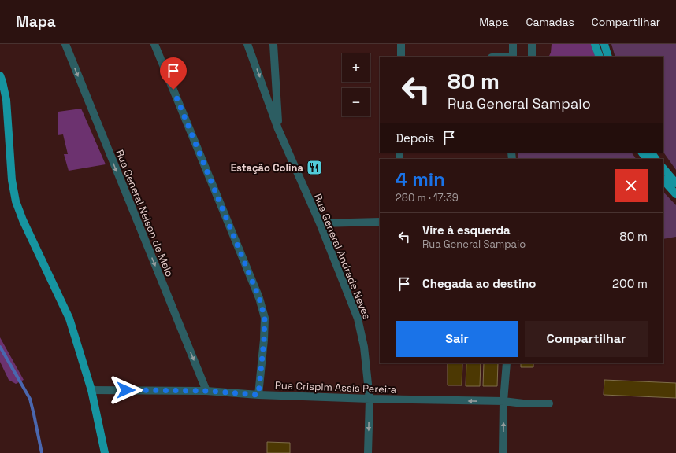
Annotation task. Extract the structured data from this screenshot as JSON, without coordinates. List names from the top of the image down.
{
  "streets": {
    "street": ["Rua General Nelson de Melo", "Rua General Andrade Neves", "Rua Crispim Assis Pereira"]
  },
  "crossings": [
    ["Rua General Nelson de Melo", "Rua Crispim Assis Pereira"],
    ["Rua General Andrade Neves", "Rua Crispim Assis Pereira"]
  ],
  "one_way": ["Rua General Nelson de Melo"],
  "places": {
    "restaurant": ["Estação Colina"]
  },
  "page": {
    "header": "Mapa",
    "nav": ["Mapa", "Camadas", "Compartilhar"],
    "map_buttons": ["+", "−"],
    "turn": ["80 m", "Rua General Sampaio"],
    "then": "Depois",
    "heading": ["4 min", "280 m · 17:39"],
    "list": [
      {
        "name": "Vire à esquerda",
        "note": "Rua General Sampaio",
        "value": "80 m"
      },
      {
        "name": "Chegada ao destino",
        "value": "200 m"
      }
    ],
    "buttons": ["Sair", "Compartilhar"]
  }
}
